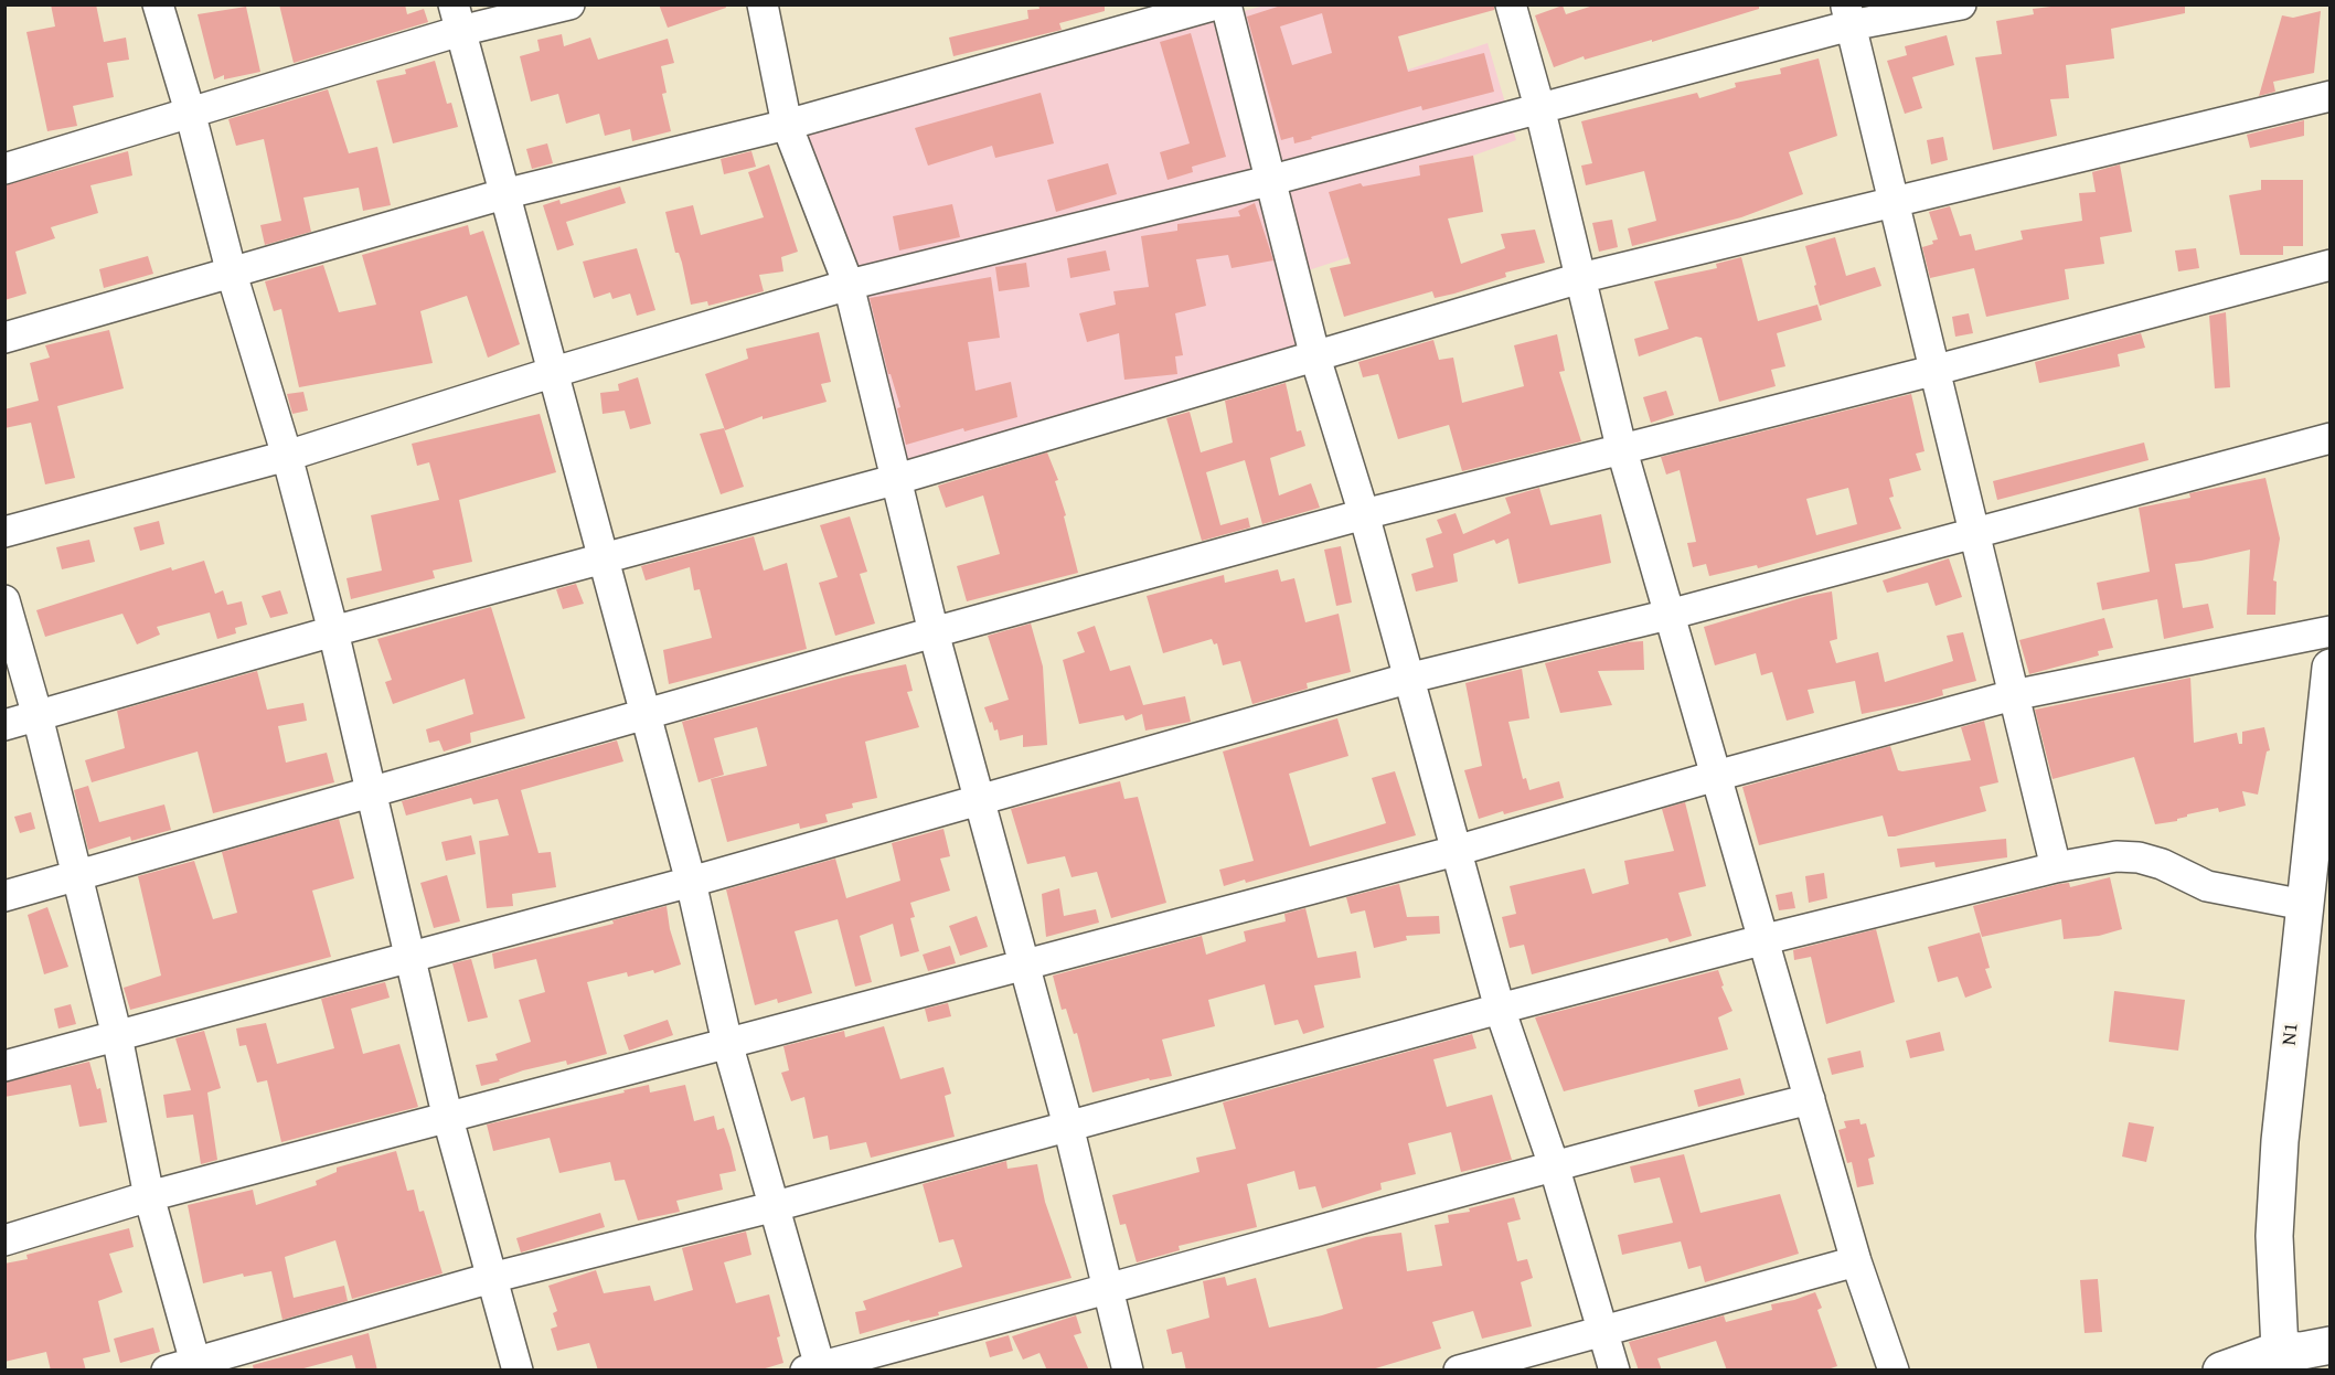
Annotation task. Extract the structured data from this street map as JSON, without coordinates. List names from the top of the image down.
{
  "streets": {
    "main road": ["N1"]
  }
}
